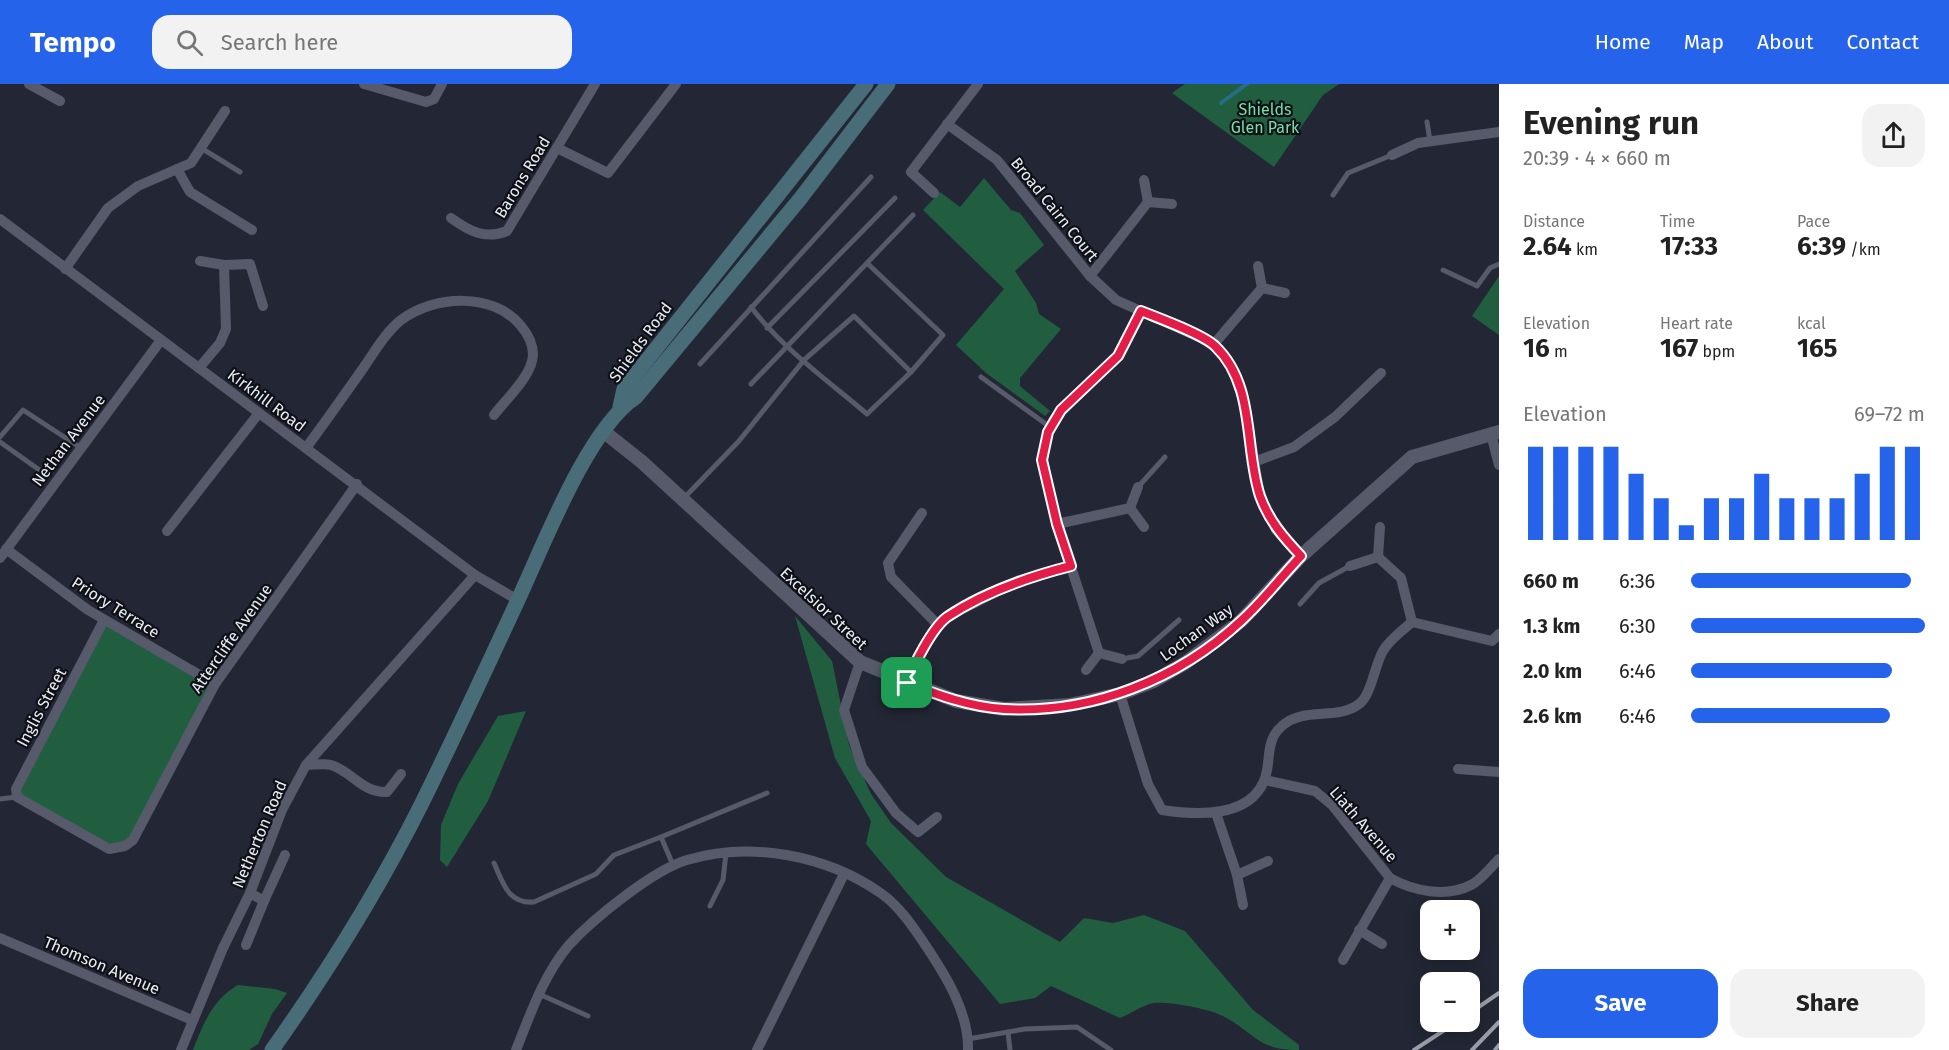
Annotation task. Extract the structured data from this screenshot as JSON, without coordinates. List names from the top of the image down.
{
  "streets": {
    "main road": ["Shields Road"],
    "street": [
      "Barons Road",
      "Broad Cairn Court",
      "Kirkhill Road",
      "Nethan Avenue",
      "Priory Terrace",
      "Excelsior Street",
      "Lochan Way",
      "Attercliffe Avenue",
      "Inglis Street",
      "Liath Avenue",
      "Netherton Road",
      "Thomson Avenue"
    ]
  },
  "crossings": [
    ["Kirkhill Road", "Nethan Avenue"],
    ["Kirkhill Road", "Attercliffe Avenue"],
    ["Kirkhill Road", "Netherton Road"],
    ["Nethan Avenue", "Priory Terrace"],
    ["Priory Terrace", "Attercliffe Avenue"],
    ["Priory Terrace", "Inglis Street"],
    ["Excelsior Street", "Lochan Way"],
    ["Attercliffe Avenue", "Inglis Street"],
    ["Netherton Road", "Thomson Avenue"]
  ],
  "parks": ["Shields Glen Park"],
  "page": {
    "header": "Tempo",
    "search": "Search here",
    "nav": [
      "Home",
      "Map",
      "About",
      "Contact"
    ],
    "heading": ["Evening run", "20:39 · 4 × 660 m"],
    "stats": [
      ["Distance", "2.64 km"],
      ["Time", "17:33"],
      ["Pace", "6:39 /km"],
      ["Elevation", "16 m"],
      ["Heart rate", "167 bpm"],
      ["kcal", "165"]
    ],
    "chart": ["Elevation", "69–72 m"],
    "list": [
      {
        "name": "660 m",
        "note": "6:36"
      },
      {
        "name": "1.3 km",
        "note": "6:30"
      },
      {
        "name": "2.0 km",
        "note": "6:46"
      },
      {
        "name": "2.6 km",
        "note": "6:46"
      }
    ],
    "map_buttons": ["+", "−"],
    "buttons": ["Save", "Share"]
  }
}
